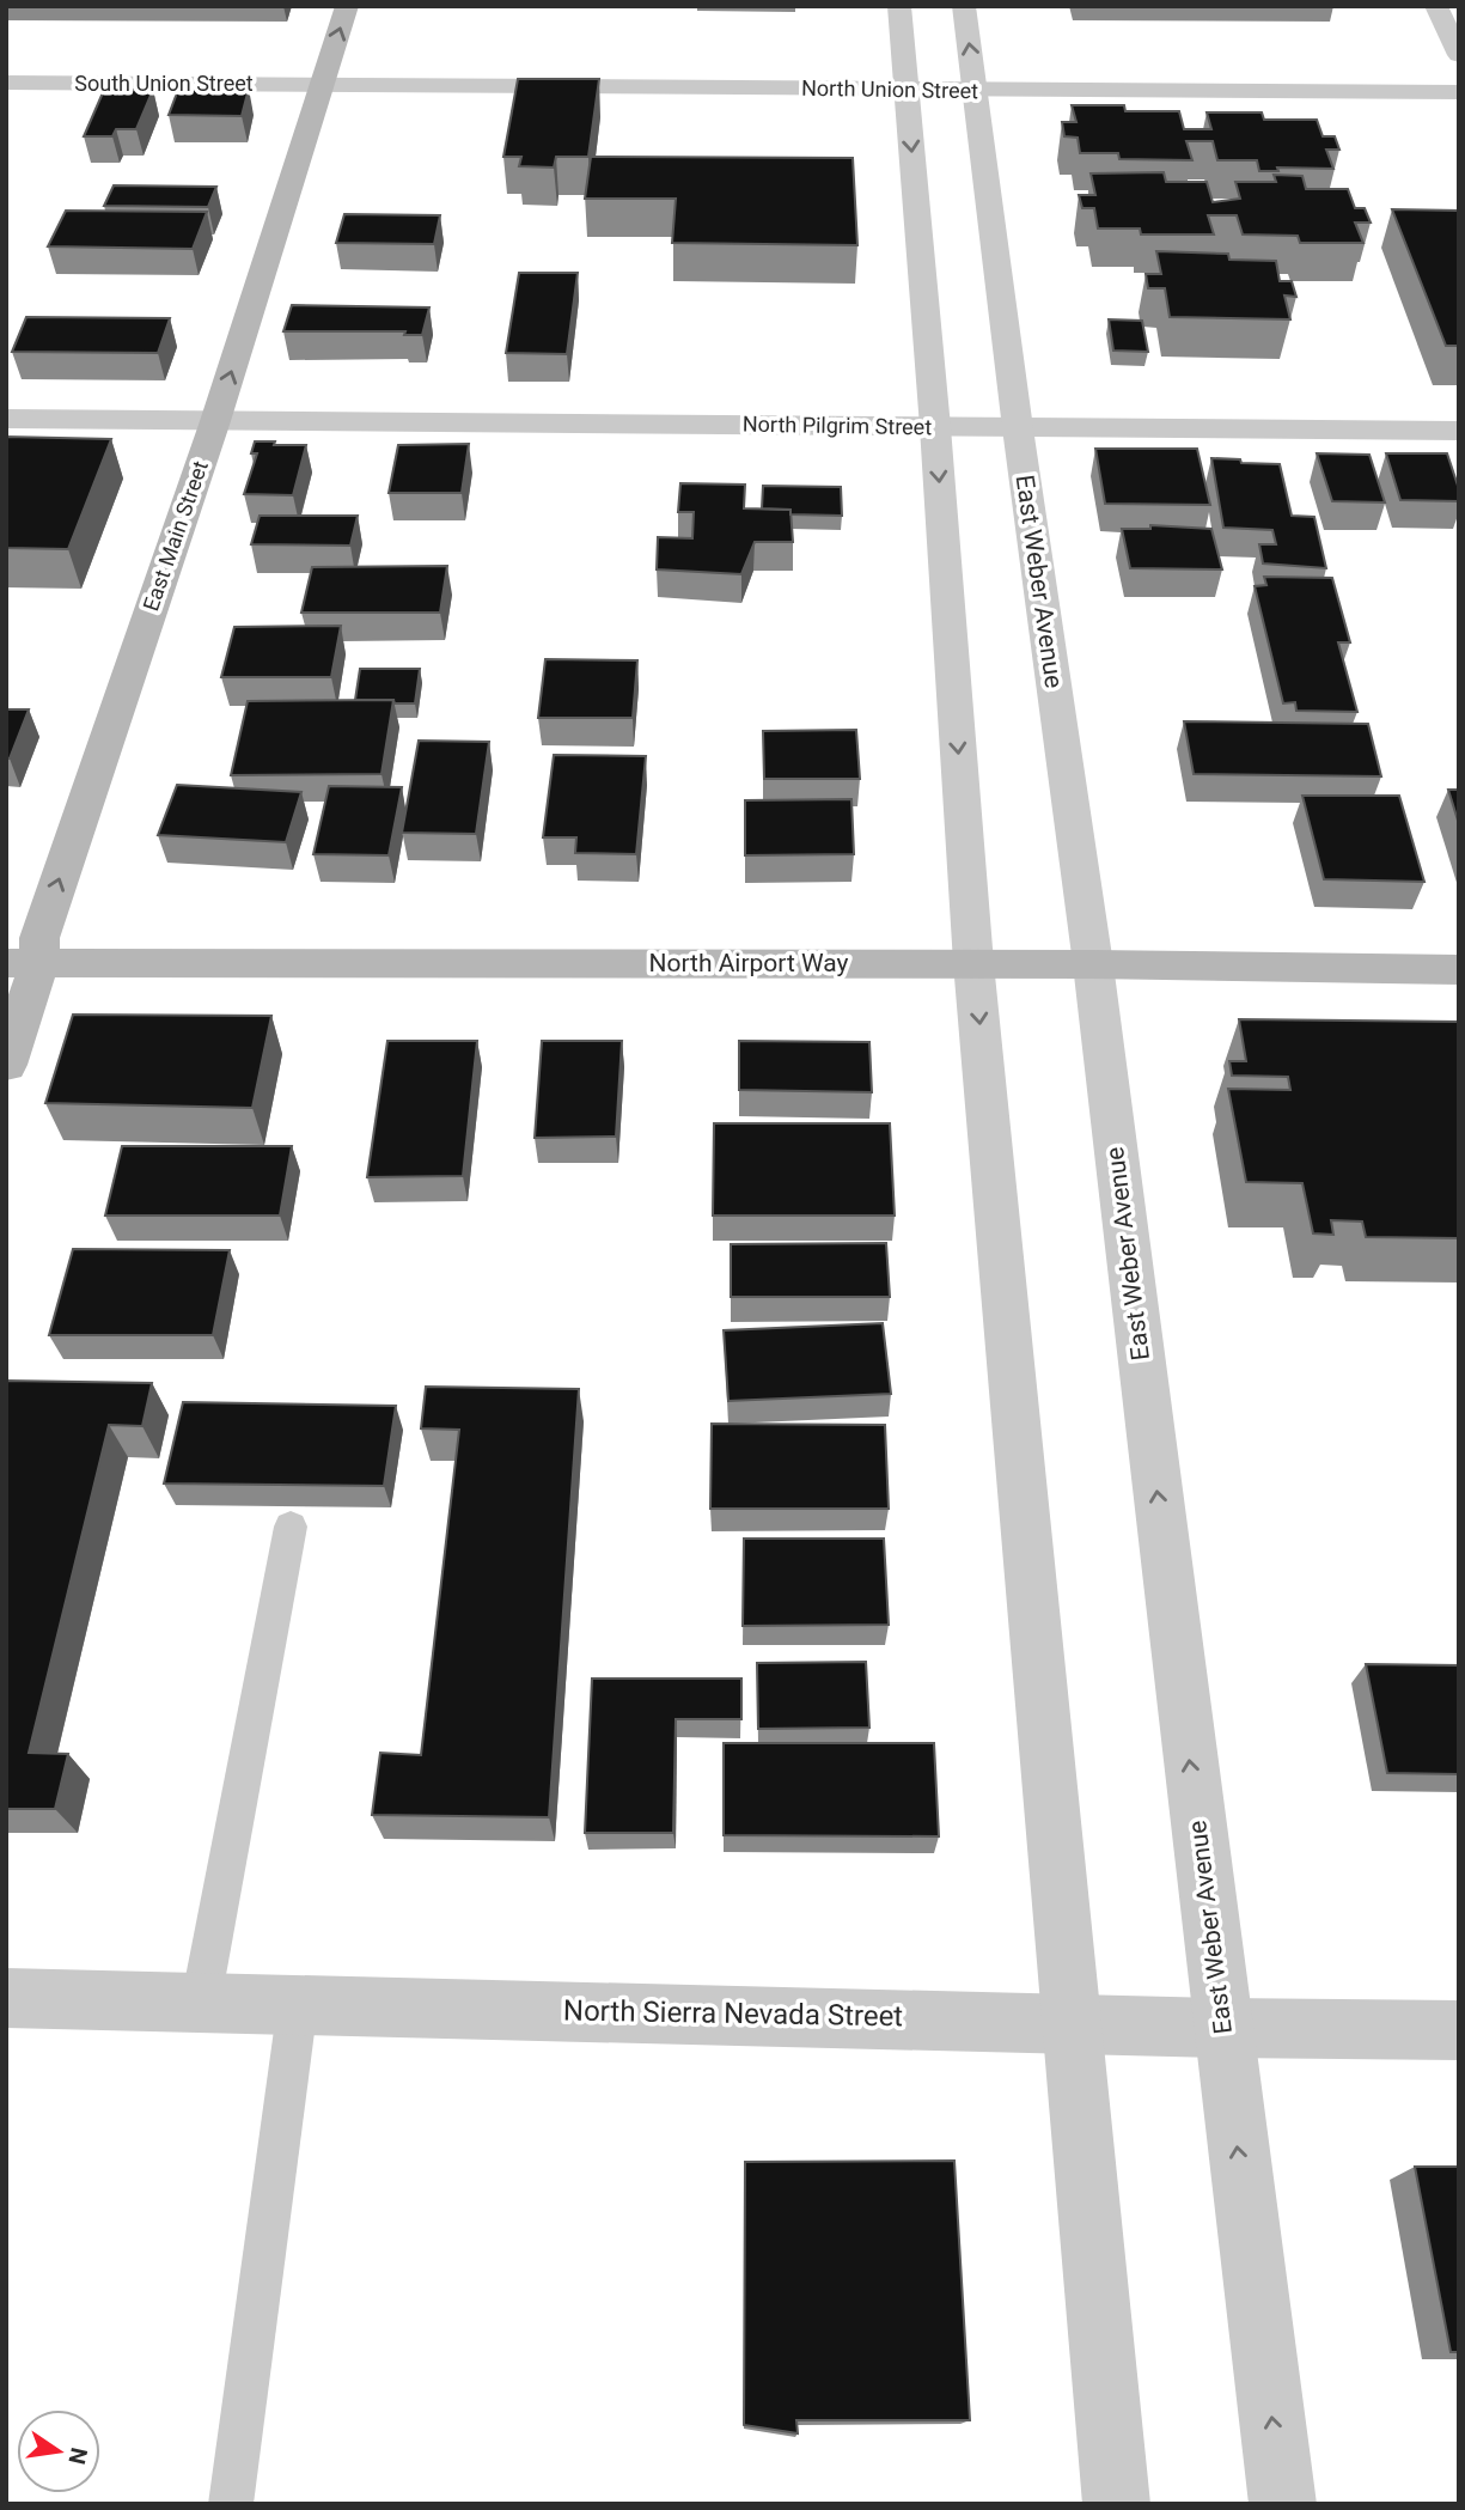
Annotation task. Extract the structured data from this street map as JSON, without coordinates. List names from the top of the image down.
{
  "streets": {
    "main road": ["East Main Street", "North Airport Way"],
    "street": [
      "South Union Street",
      "North Union Street",
      "North Pilgrim Street",
      "East Weber Avenue",
      "North Sierra Nevada Street"
    ]
  },
  "crossings": [
    ["South Union Street", "North Union Street"],
    ["South Union Street", "East Main Street"],
    ["North Union Street", "East Main Street"],
    ["North Union Street", "East Weber Avenue"],
    ["North Pilgrim Street", "East Main Street"],
    ["North Pilgrim Street", "East Weber Avenue"],
    ["East Main Street", "North Airport Way"],
    ["East Weber Avenue", "North Airport Way"],
    ["East Weber Avenue", "North Sierra Nevada Street"]
  ],
  "one_way": ["East Main Street"],
  "north": "right"
}
